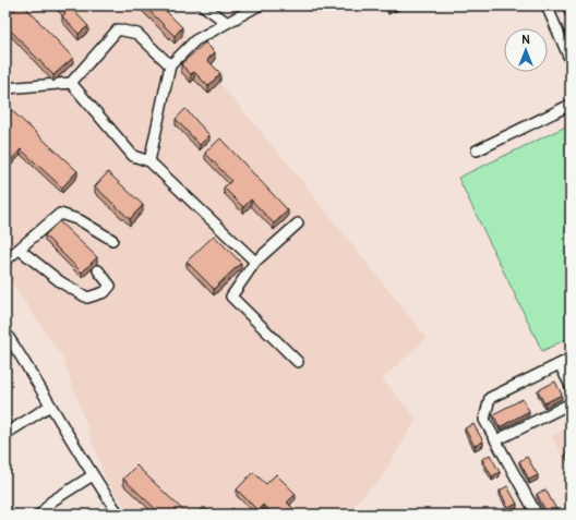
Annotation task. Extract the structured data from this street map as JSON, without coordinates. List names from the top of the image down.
{
  "north": "top"
}
